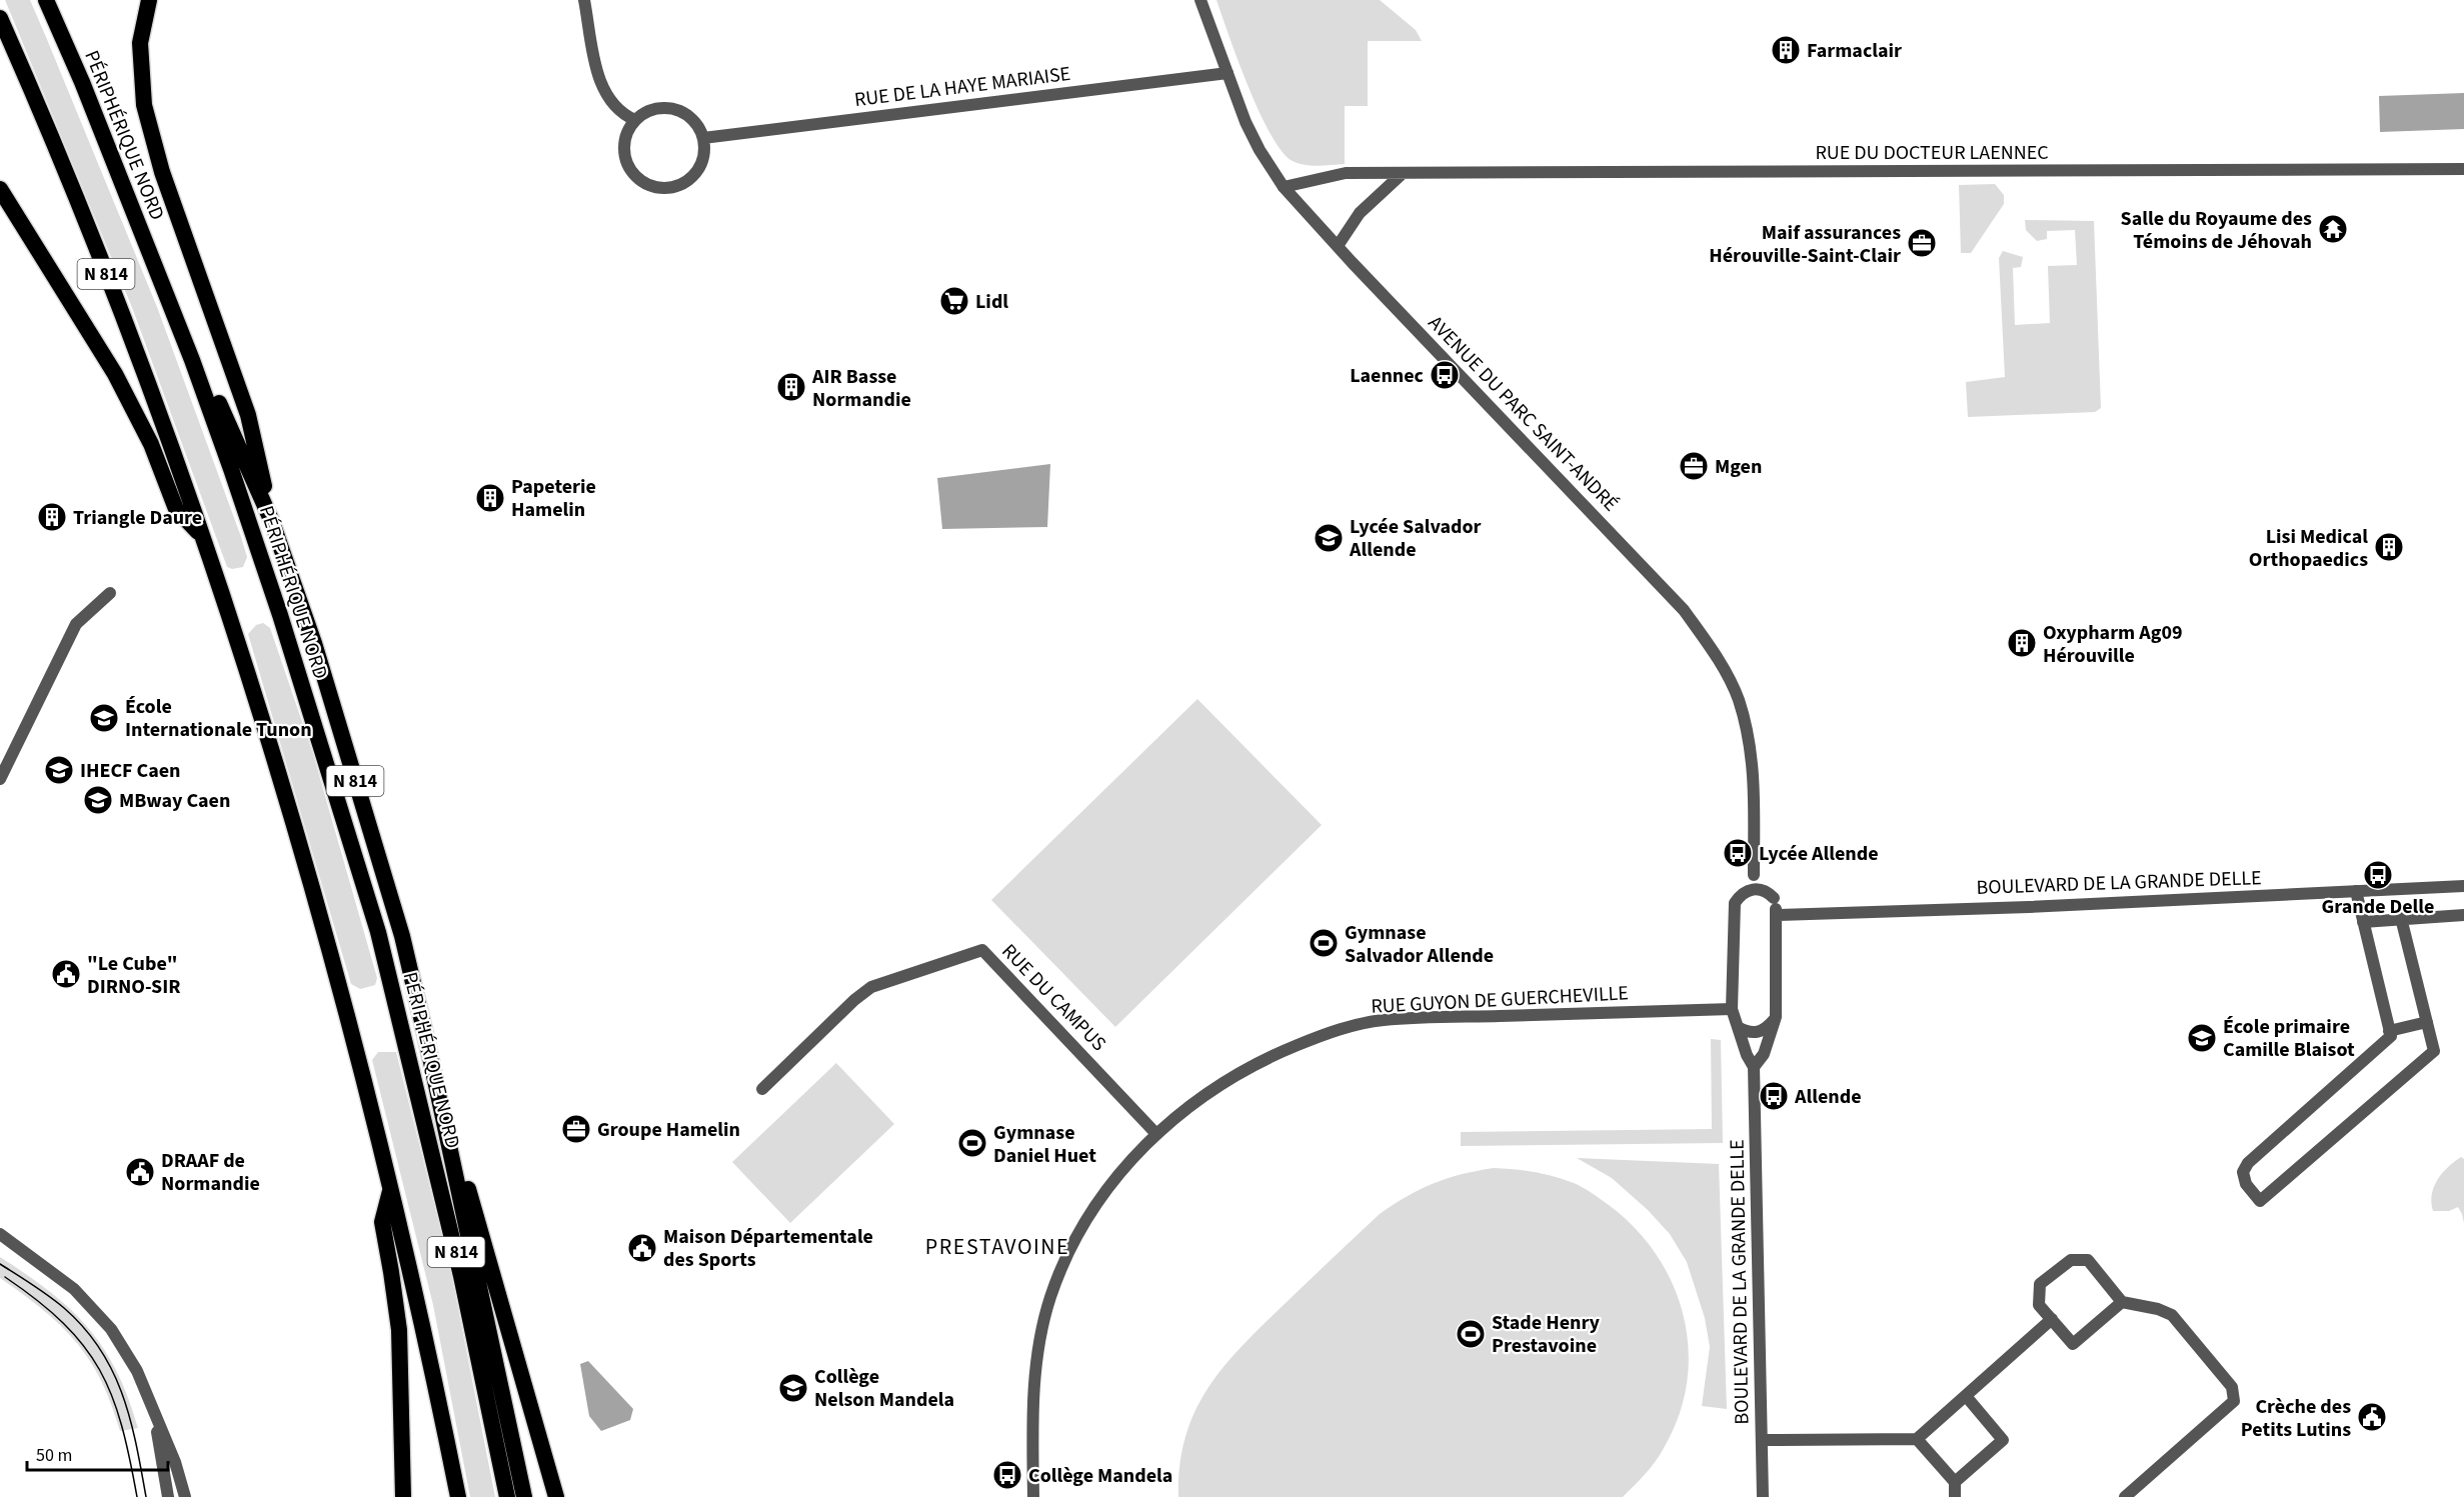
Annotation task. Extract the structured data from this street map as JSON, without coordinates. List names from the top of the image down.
{
  "streets": {
    "highway": ["PÉRIPHÉRIQUE NORD", "N 814"],
    "street": [
      "RUE DE LA HAYE MARIAISE",
      "RUE DU DOCTEUR LAENNEC",
      "AVENUE DU PARC SAINT-ANDRÉ",
      "BOULEVARD DE LA GRANDE DELLE",
      "RUE DU CAMPUS",
      "RUE GUYON DE GUERCHEVILLE"
    ]
  },
  "crossings": [
    ["RUE DE LA HAYE MARIAISE", "AVENUE DU PARC SAINT-ANDRÉ"],
    ["PÉRIPHÉRIQUE NORD", "N 814"],
    ["RUE DU DOCTEUR LAENNEC", "AVENUE DU PARC SAINT-ANDRÉ"],
    ["BOULEVARD DE LA GRANDE DELLE", "RUE GUYON DE GUERCHEVILLE"],
    ["RUE DU CAMPUS", "RUE GUYON DE GUERCHEVILLE"]
  ],
  "districts": ["PRESTAVOINE"],
  "places": {
    "building": [
      "Farmaclair",
      "AIR Basse Normandie",
      "Papeterie Hamelin",
      "Triangle Daure",
      "Lisi Medical Orthopaedics",
      "Oxypharm Ag09 Hérouville"
    ],
    "temple": ["Salle du Royaume des Témoins de Jéhovah"],
    "office": ["Maif assurances Hérouville-Saint-Clair", "Mgen", "Groupe Hamelin"],
    "supermarket": ["Lidl"],
    "bus stop": [
      "Laennec",
      "Lycée Allende",
      "Grande Delle",
      "Allende",
      "Collège Mandela"
    ],
    "school or university": [
      "Lycée Salvador Allende",
      "École Internationale Tunon",
      "IHECF Caen",
      "MBway Caen",
      "École primaire Camille Blaisot",
      "Collège Nelson Mandela"
    ],
    "sports": ["Gymnase Salvador Allende", "Gymnase Daniel Huet", "Stade Henry Prestavoine"],
    "public building": [
      "\"Le Cube\" DIRNO-SIR",
      "DRAAF de Normandie",
      "Maison Départementale des Sports",
      "Crèche des Petits Lutins"
    ]
  },
  "scale_bar": "50 m"
}
